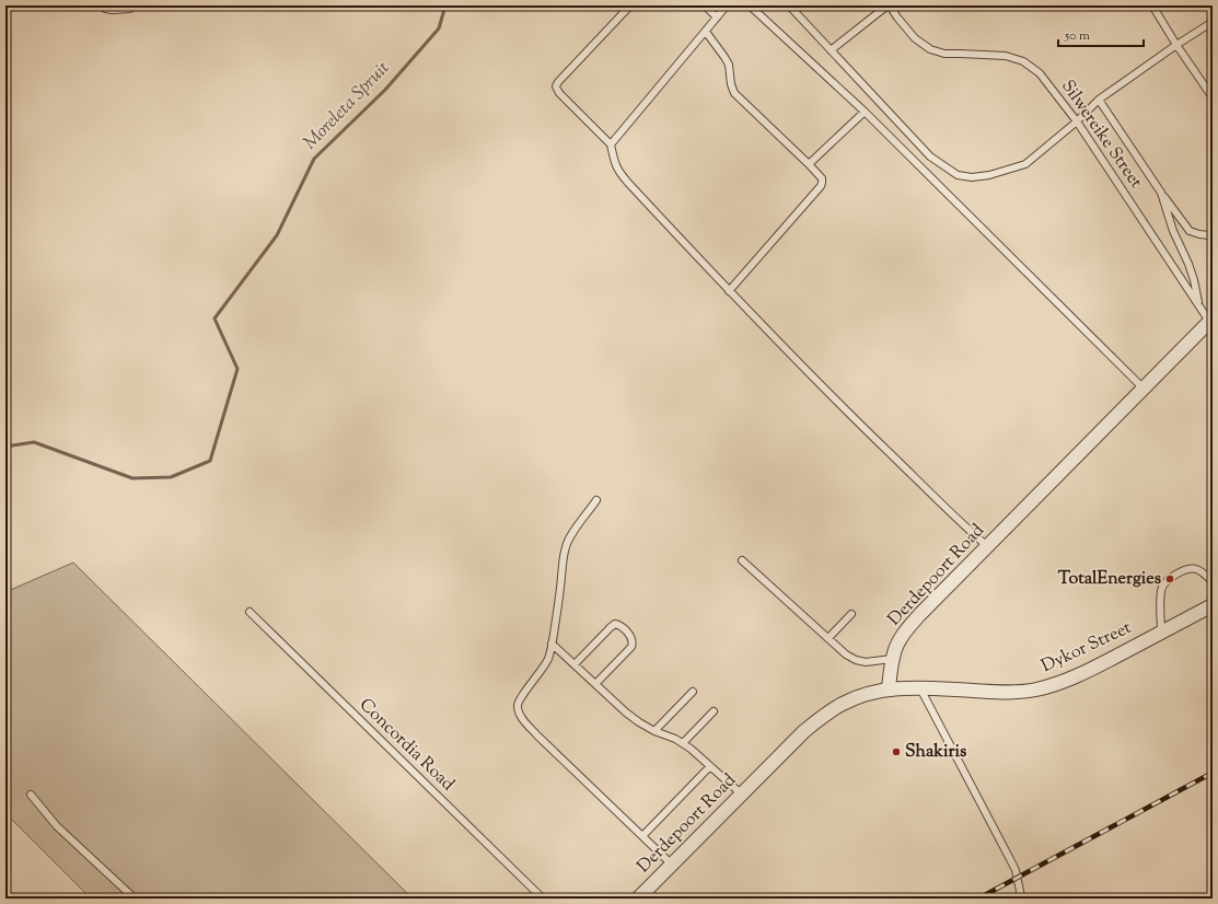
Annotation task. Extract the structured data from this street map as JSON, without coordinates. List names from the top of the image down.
{
  "streets": {
    "street": ["Derdepoort Road", "Dykor Street"],
    "lane": ["Silwereike Street", "Concordia Road"]
  },
  "crossings": [
    ["Silwereike Street", "Derdepoort Road"],
    ["Derdepoort Road", "Dykor Street"]
  ],
  "water": ["Moreleta Spruit"],
  "places": ["TotalEnergies", "Shakiris"],
  "scale_bar": "50 m"
}
